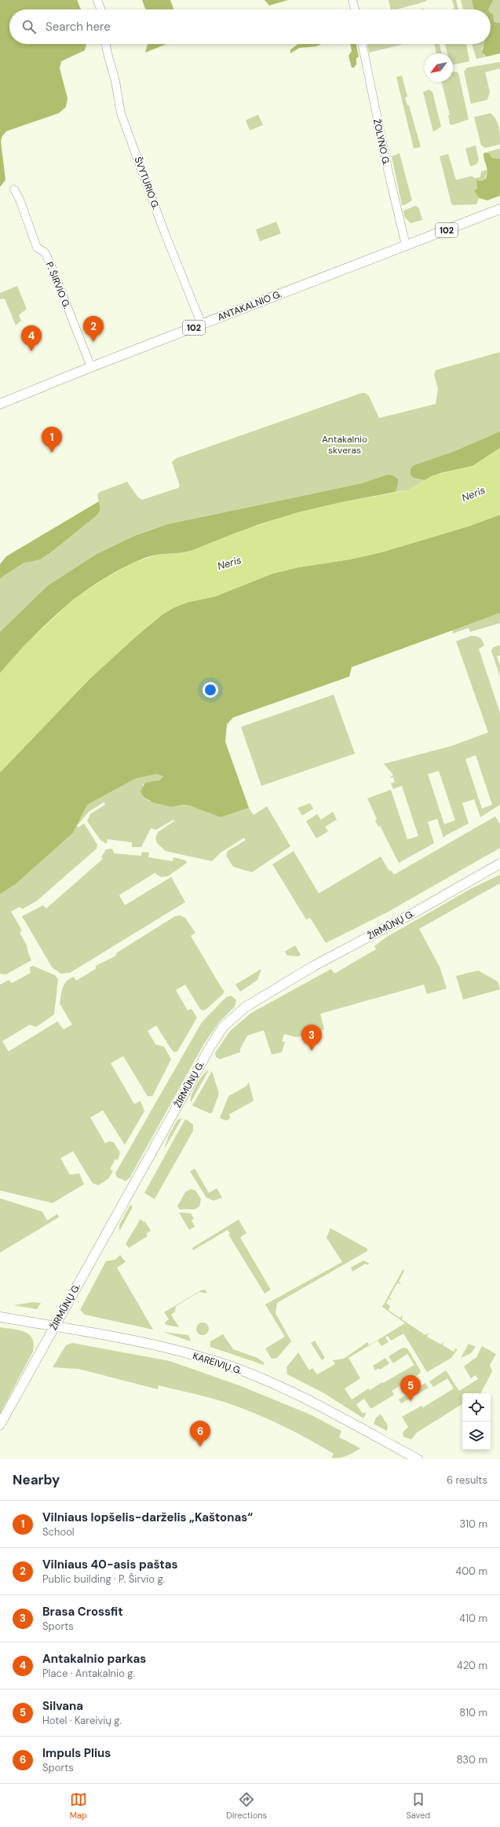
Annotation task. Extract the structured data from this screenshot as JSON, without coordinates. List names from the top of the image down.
{
  "streets": {
    "main road": [
      "102",
      "ANTAKALNIO G.",
      "ŽIRMŪNŲ G.",
      "KAREIVIŲ G."
    ],
    "street": ["ŽOLYNO G.", "ŠVYTURIO G.", "P. ŠIRVIO G."]
  },
  "crossings": [
    ["ŽOLYNO G.", "ANTAKALNIO G."],
    ["ŠVYTURIO G.", "ANTAKALNIO G."],
    ["P. ŠIRVIO G.", "ANTAKALNIO G."],
    ["ŽIRMŪNŲ G.", "KAREIVIŲ G."]
  ],
  "water": ["Neris"],
  "parks": ["Antakalnio skveras"],
  "north": "bottom left",
  "page": {
    "search": "Search here",
    "pins": [
      "2",
      "4",
      "1",
      "3",
      "5",
      "6"
    ],
    "heading": ["Nearby", "6 results"],
    "list": [
      {
        "mark": "1",
        "name": "Vilniaus lopšelis-darželis „Kaštonas“",
        "note": "School",
        "value": "310 m"
      },
      {
        "mark": "2",
        "name": "Vilniaus 40-asis paštas",
        "note": "Public building · P. Širvio g.",
        "value": "400 m"
      },
      {
        "mark": "3",
        "name": "Brasa Crossfit",
        "note": "Sports",
        "value": "410 m"
      },
      {
        "mark": "4",
        "name": "Antakalnio parkas",
        "note": "Place · Antakalnio g.",
        "value": "420 m"
      },
      {
        "mark": "5",
        "name": "Silvana",
        "note": "Hotel · Kareivių g.",
        "value": "810 m"
      },
      {
        "mark": "6",
        "name": "Impuls Plius",
        "note": "Sports",
        "value": "830 m"
      }
    ],
    "nav": ["Map", "Directions", "Saved"]
  }
}
